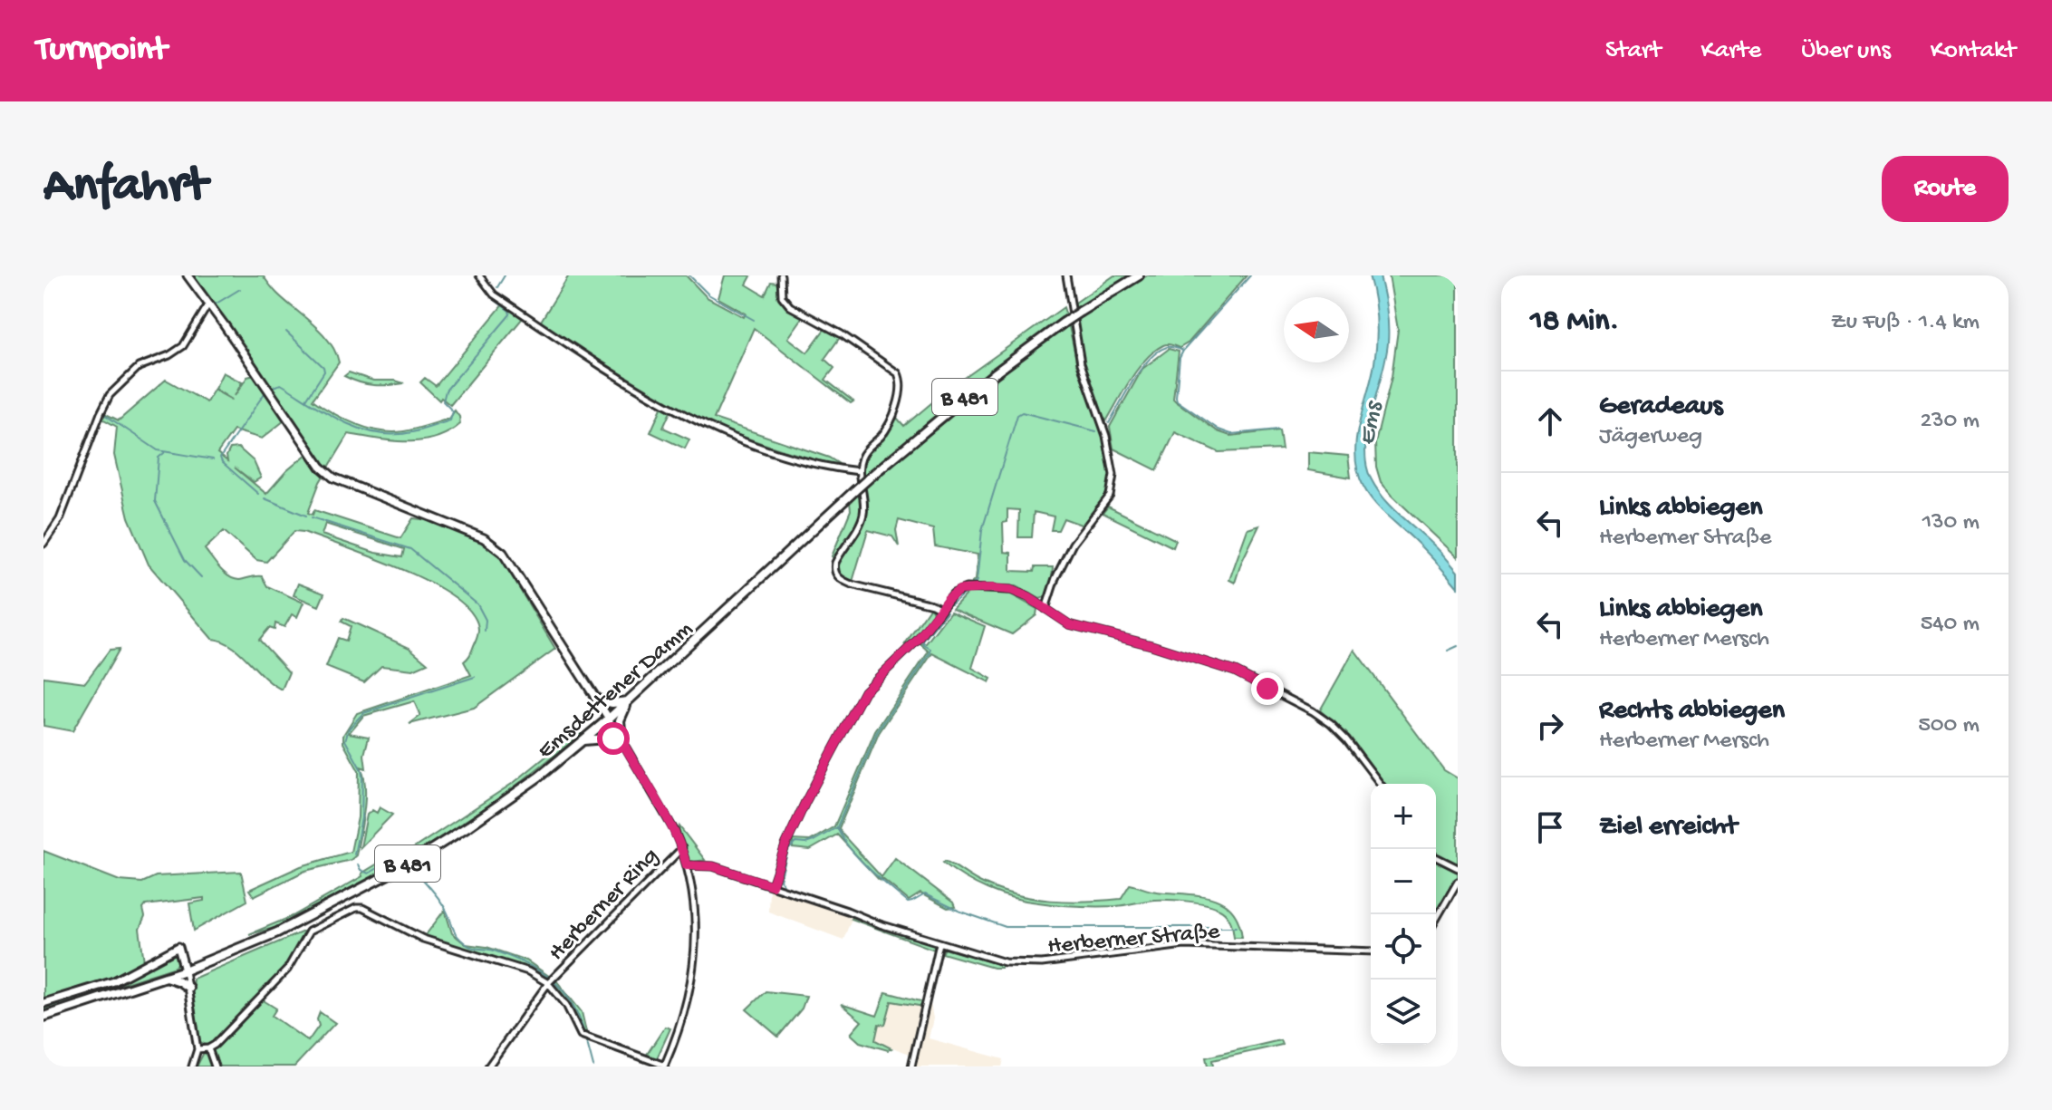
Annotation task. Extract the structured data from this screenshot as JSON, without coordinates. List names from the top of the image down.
{
  "streets": {
    "main road": ["B 481", "Emsdettener Damm"],
    "street": ["Herberner Ring", "Herberner Straße"]
  },
  "water": ["Ems"],
  "north": "left",
  "page": {
    "header": "Turnpoint",
    "nav": [
      "Start",
      "Karte",
      "Über uns",
      "Kontakt"
    ],
    "buttons": "Route",
    "title": "Anfahrt",
    "heading": ["18 Min.", "Zu Fuß · 1.4 km"],
    "list": [
      ["Geradeaus", "Jägerweg", "230 m"],
      ["Links abbiegen", "Herberner Straße", "130 m"],
      ["Links abbiegen", "Herberner Mersch", "540 m"],
      ["Rechts abbiegen", "Herberner Mersch", "500 m"],
      "Ziel erreicht"
    ],
    "map_buttons": ["+", "−"]
  }
}
